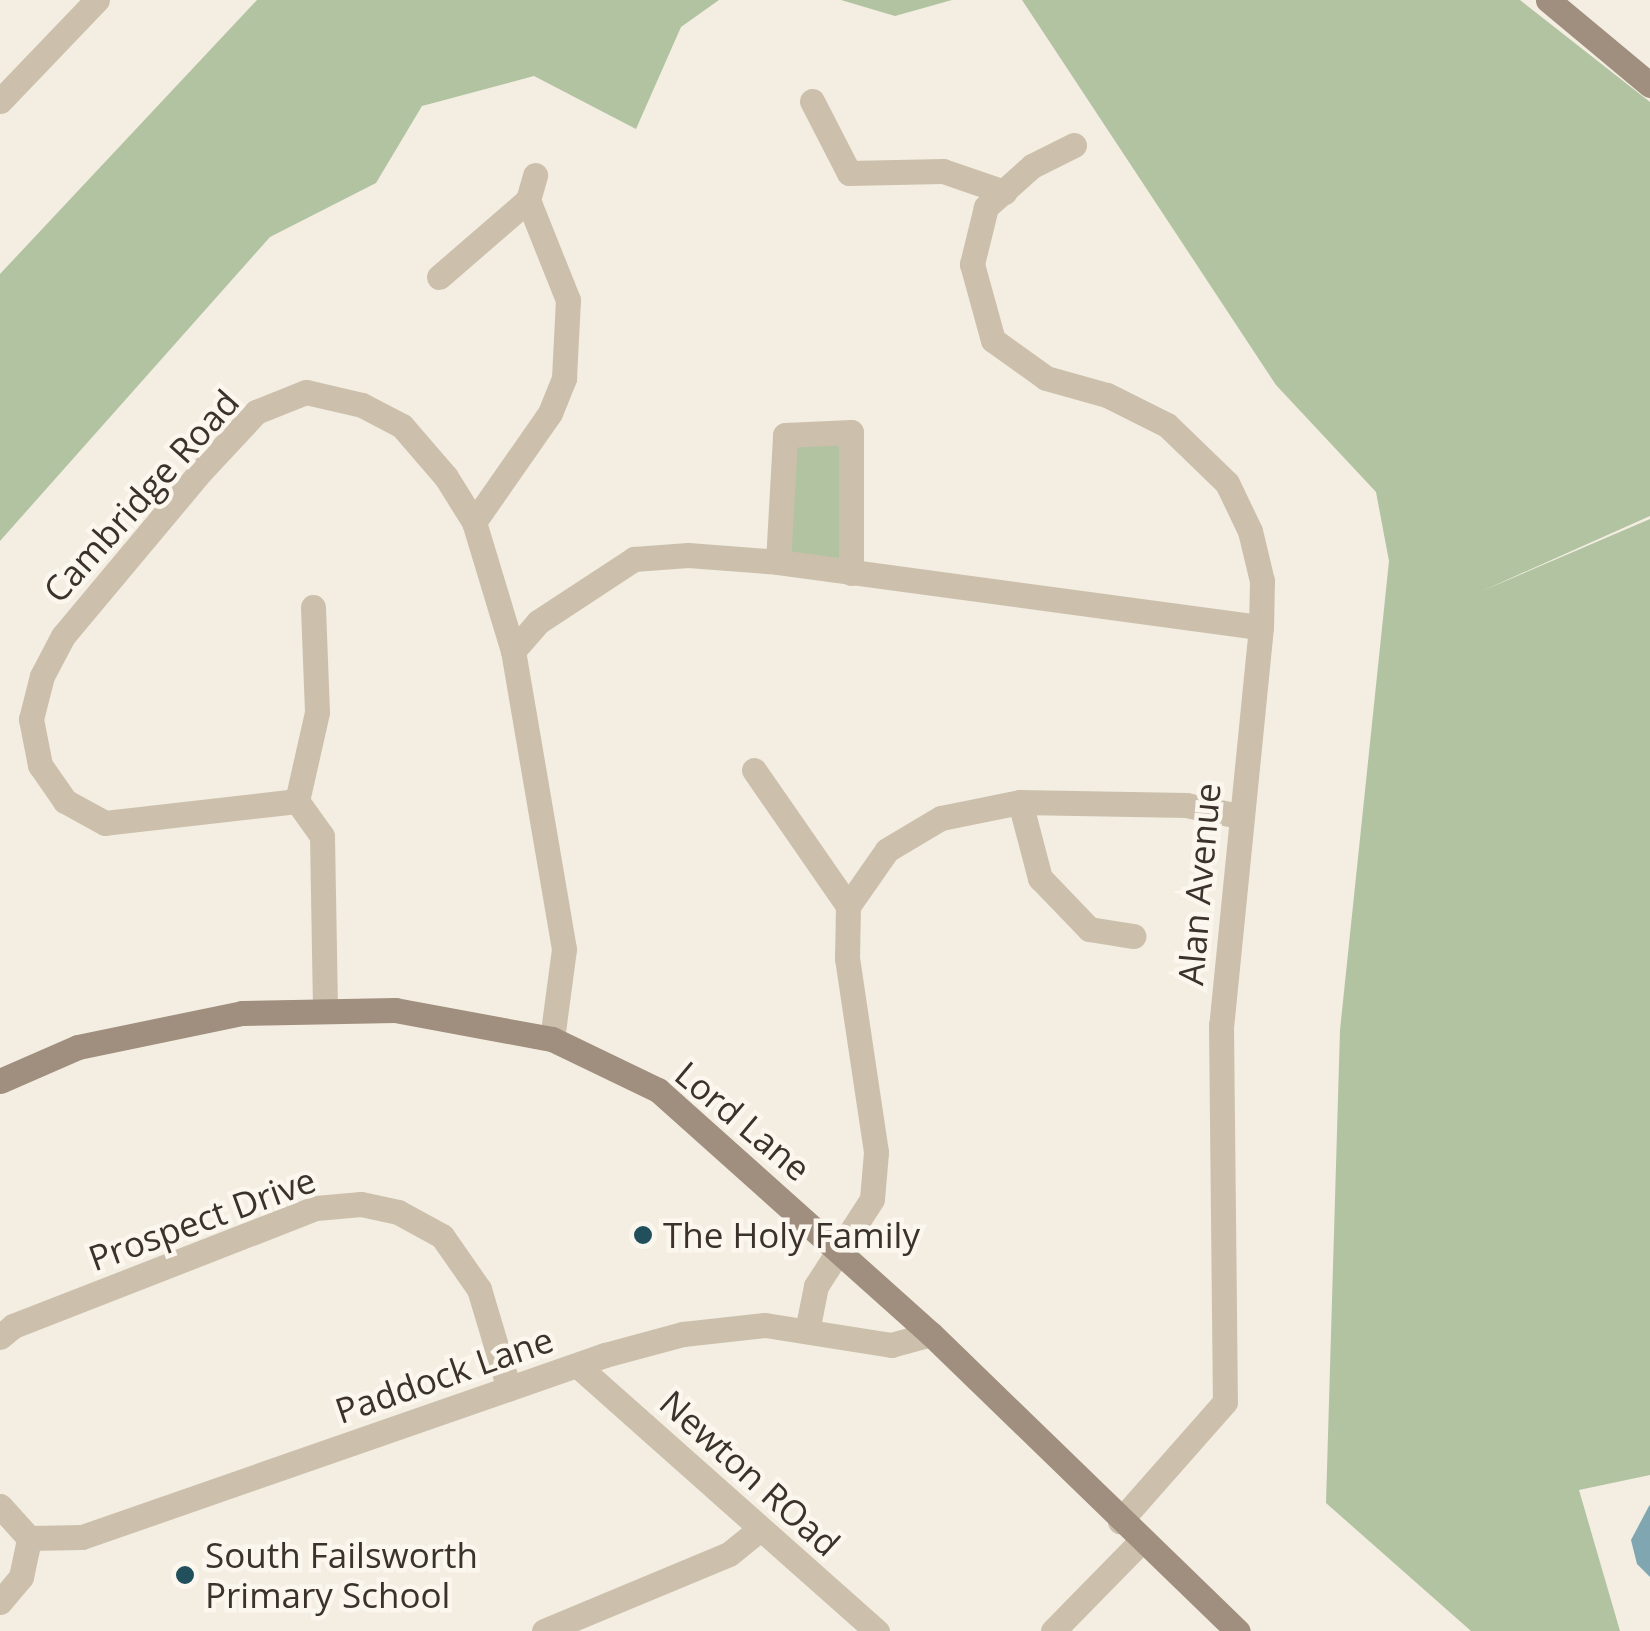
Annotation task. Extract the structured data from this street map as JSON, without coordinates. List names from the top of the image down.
{
  "streets": {
    "street": [
      "Cambridge Road",
      "Alan Avenue",
      "Lord Lane",
      "Prospect Drive",
      "Paddock Lane",
      "Newton ROad"
    ]
  },
  "crossings": [
    ["Alan Avenue", "Lord Lane"],
    ["Lord Lane", "Paddock Lane"],
    ["Prospect Drive", "Paddock Lane"],
    ["Paddock Lane", "Newton ROad"]
  ],
  "places": ["The Holy Family", "South Failsworth Primary School"]
}
